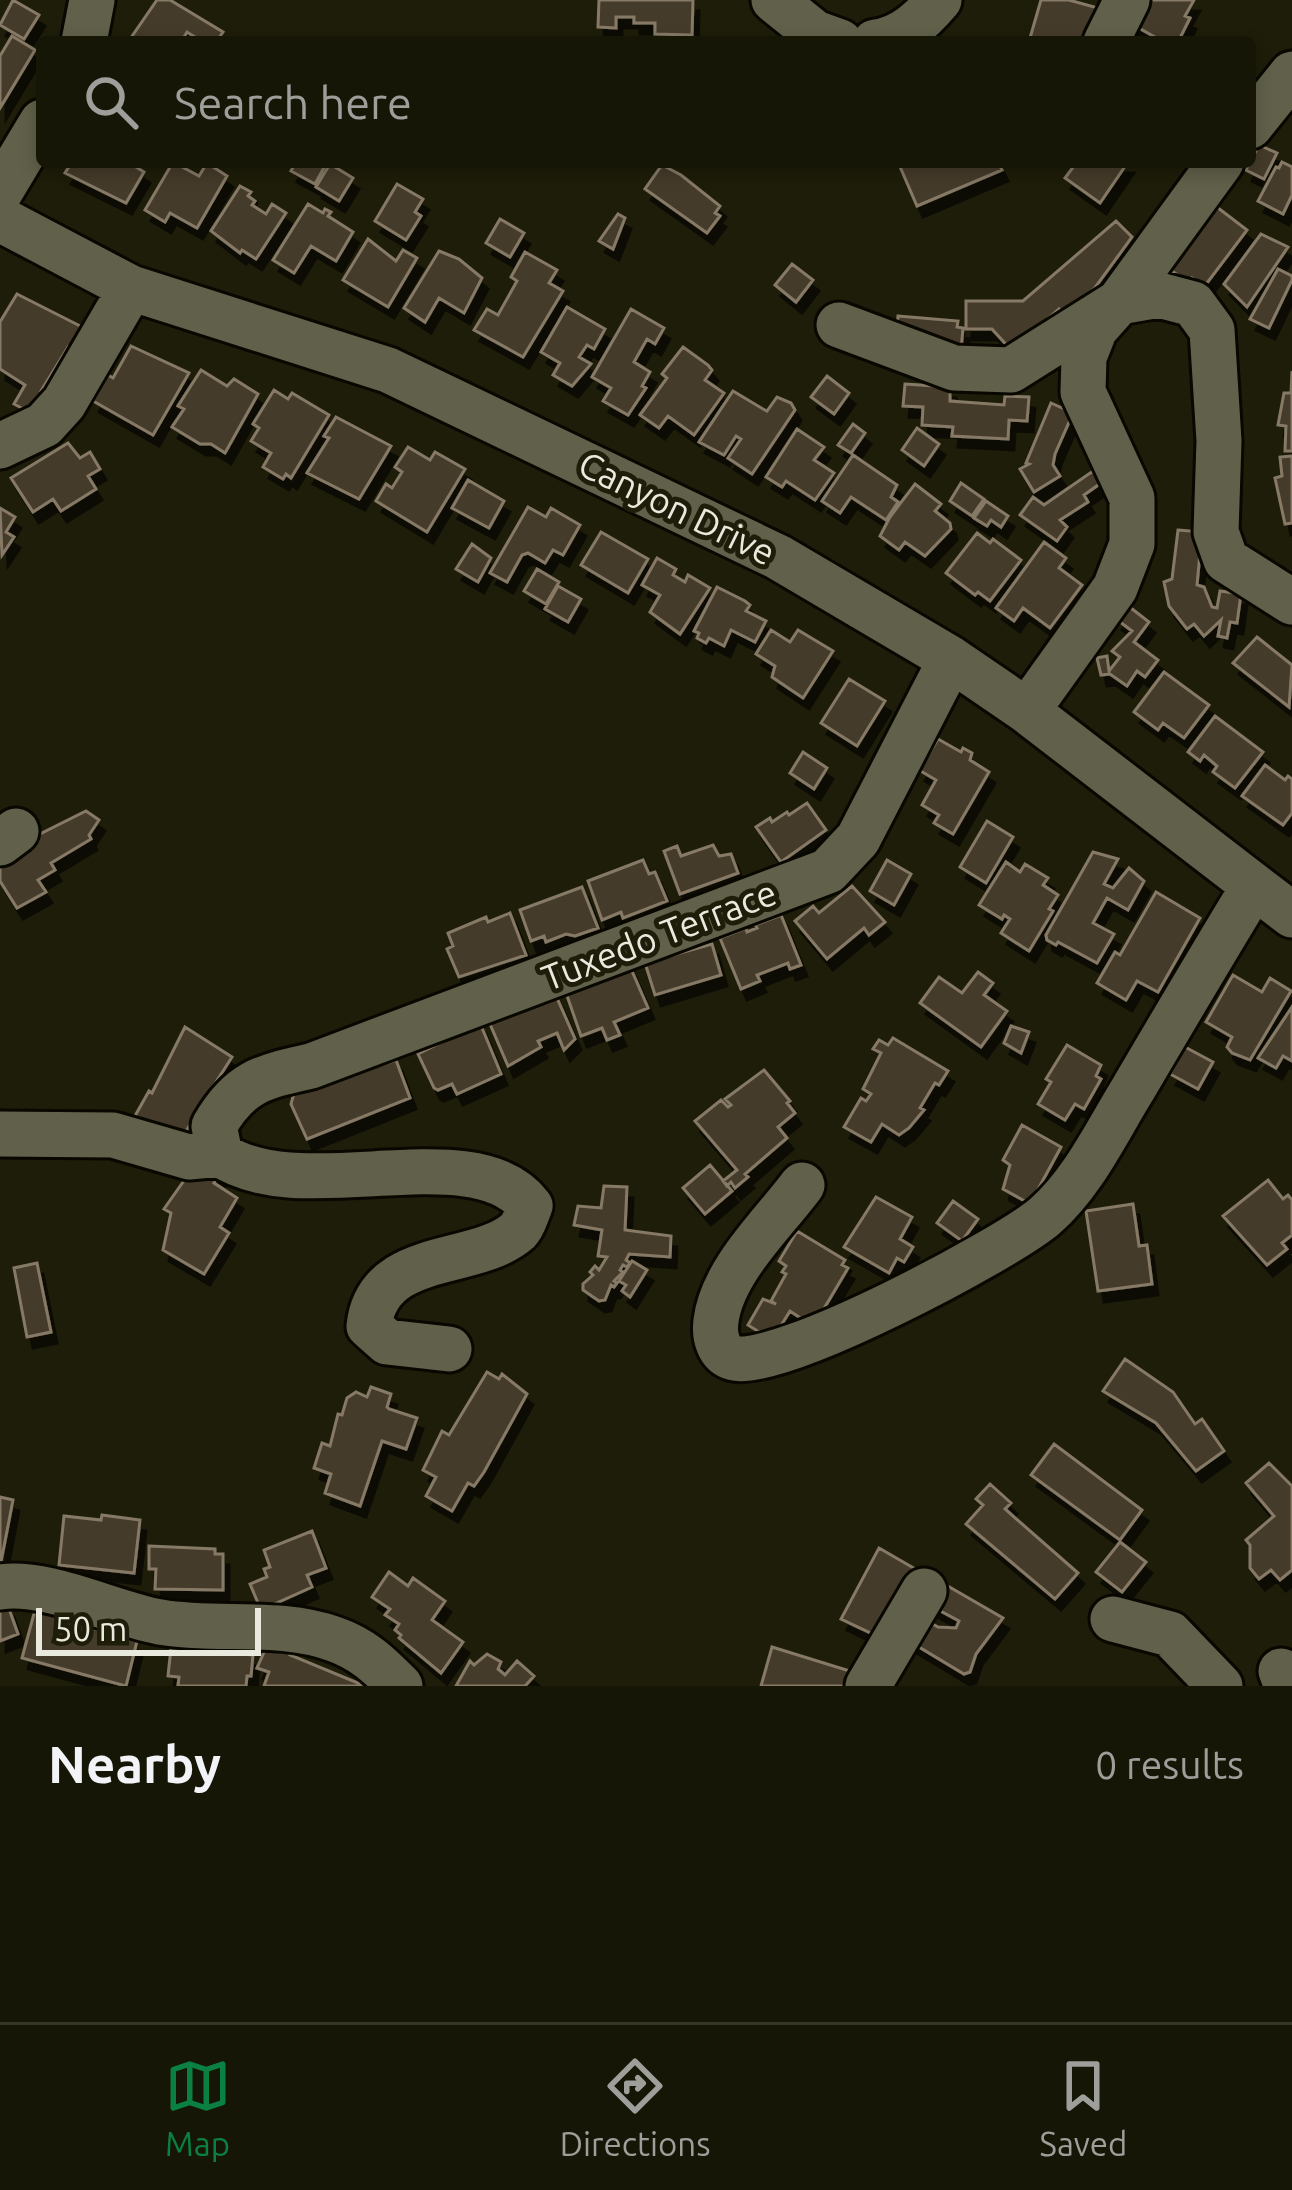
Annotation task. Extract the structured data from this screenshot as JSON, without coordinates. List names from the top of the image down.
{
  "streets": {
    "street": ["Canyon Drive", "Tuxedo Terrace"]
  },
  "crossings": [
    ["Canyon Drive", "Tuxedo Terrace"]
  ],
  "scale_bar": "50 m",
  "page": {
    "search": "Search here",
    "scale": "50 m",
    "heading": ["Nearby", "0 results"],
    "nav": ["Map", "Directions", "Saved"]
  }
}
